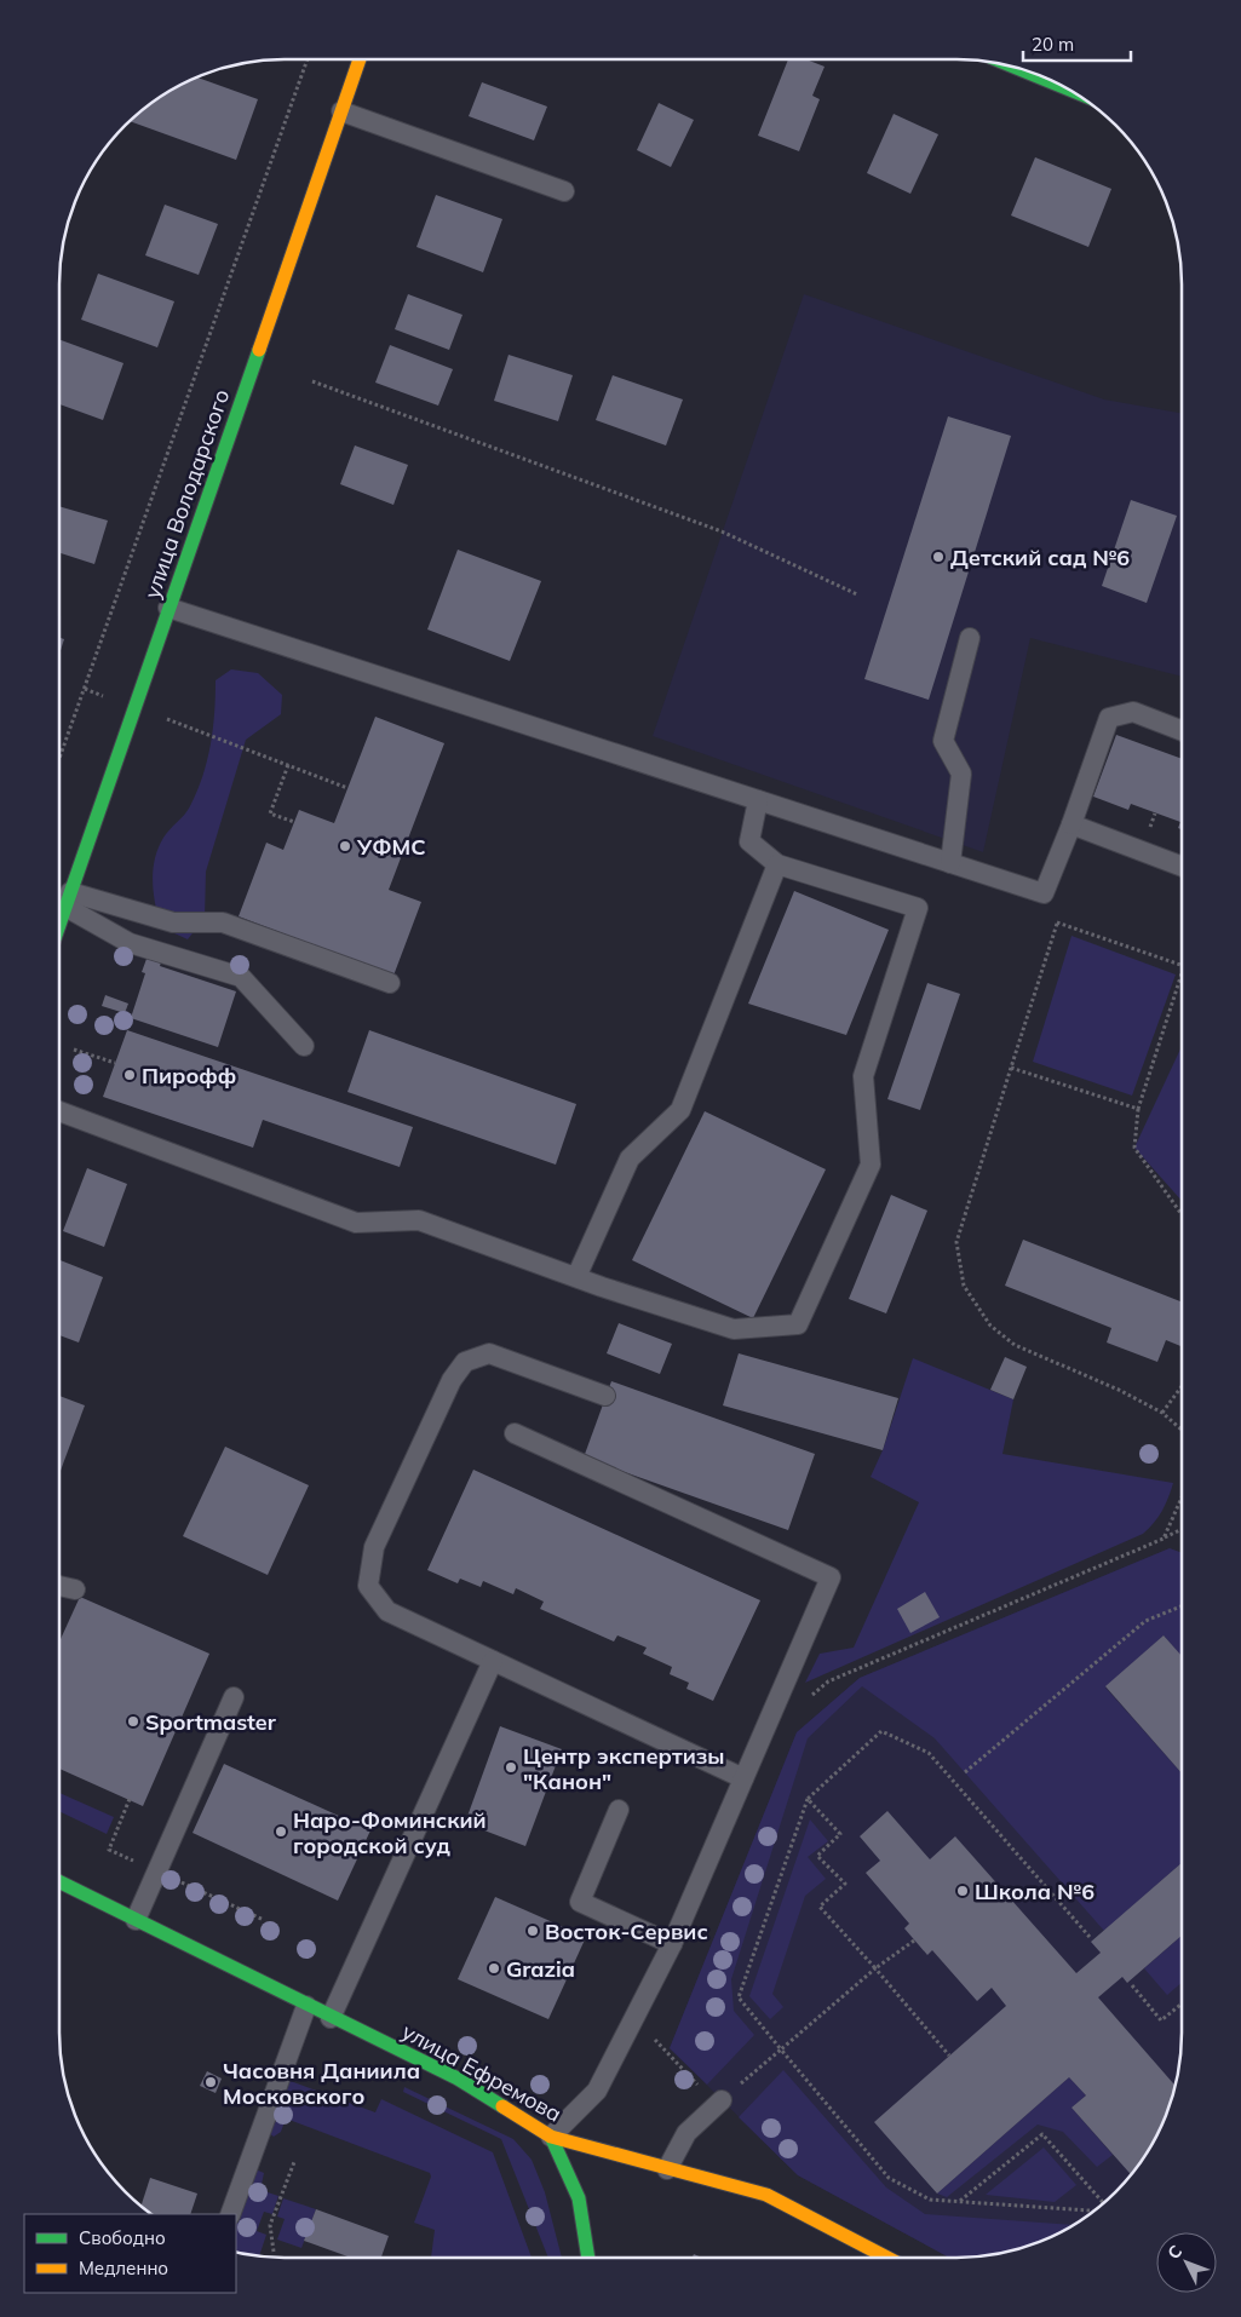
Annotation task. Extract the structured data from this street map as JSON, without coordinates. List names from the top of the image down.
{
  "streets": {
    "main road": ["улица Володарского", "улица Ефремова"]
  },
  "places": [
    "Детский сад №6",
    "УФМС",
    "Пирофф",
    "Sportmaster",
    "Центр экспертизы \"Канон\"",
    "Наро-Фоминский городской суд",
    "Школа №6",
    "Восток-Сервис",
    "Grazia",
    "Часовня Даниила Московского"
  ],
  "legend": ["Свободно", "Медленно"],
  "scale_bar": "20 m",
  "north": "top left"
}
